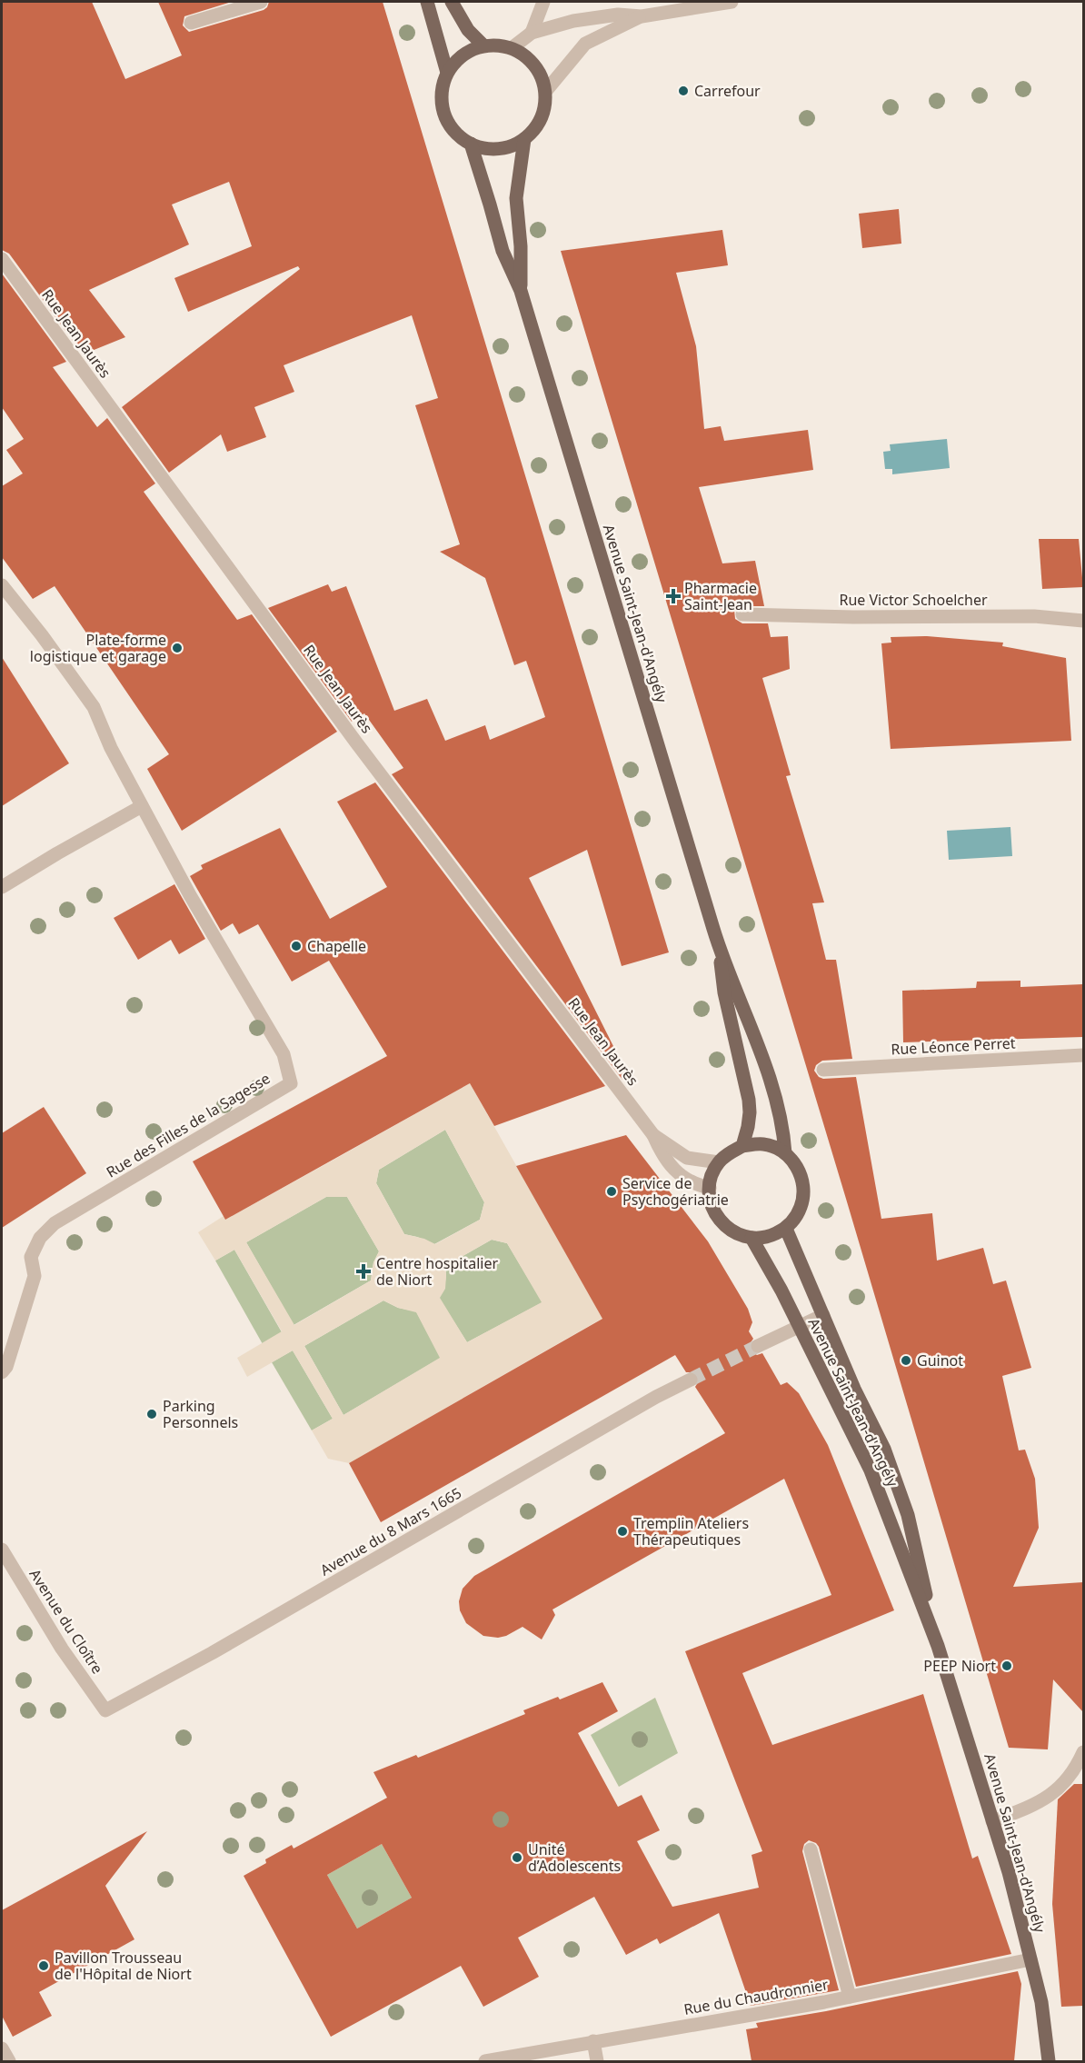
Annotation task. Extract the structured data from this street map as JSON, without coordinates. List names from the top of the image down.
{
  "streets": {
    "main road": ["Avenue Saint-Jean-d'Angély"],
    "street": [
      "Rue Jean Jaurès",
      "Rue Victor Schoelcher",
      "Rue Léonce Perret",
      "Rue des Filles de la Sagesse",
      "Avenue du 8 Mars 1665",
      "Avenue du Cloître",
      "Rue du Chaudronnier"
    ]
  },
  "crossings": [
    ["Rue Jean Jaurès", "Avenue Saint-Jean-d'Angély"],
    ["Avenue Saint-Jean-d'Angély", "Rue du Chaudronnier"],
    ["Avenue du 8 Mars 1665", "Avenue du Cloître"]
  ],
  "places": {
    "other": [
      "Carrefour",
      "Plate-forme logistique et garage",
      "Chapelle",
      "Service de Psychogériatrie",
      "Guinot",
      "Parking Personnels",
      "Tremplin Ateliers Thérapeutiques",
      "PEEP Niort",
      "Unité d’Adolescents",
      "Pavillon Trousseau de l'Hôpital de Niort"
    ],
    "health": ["Pharmacie Saint-Jean", "Centre hospitalier de Niort"]
  }
}
